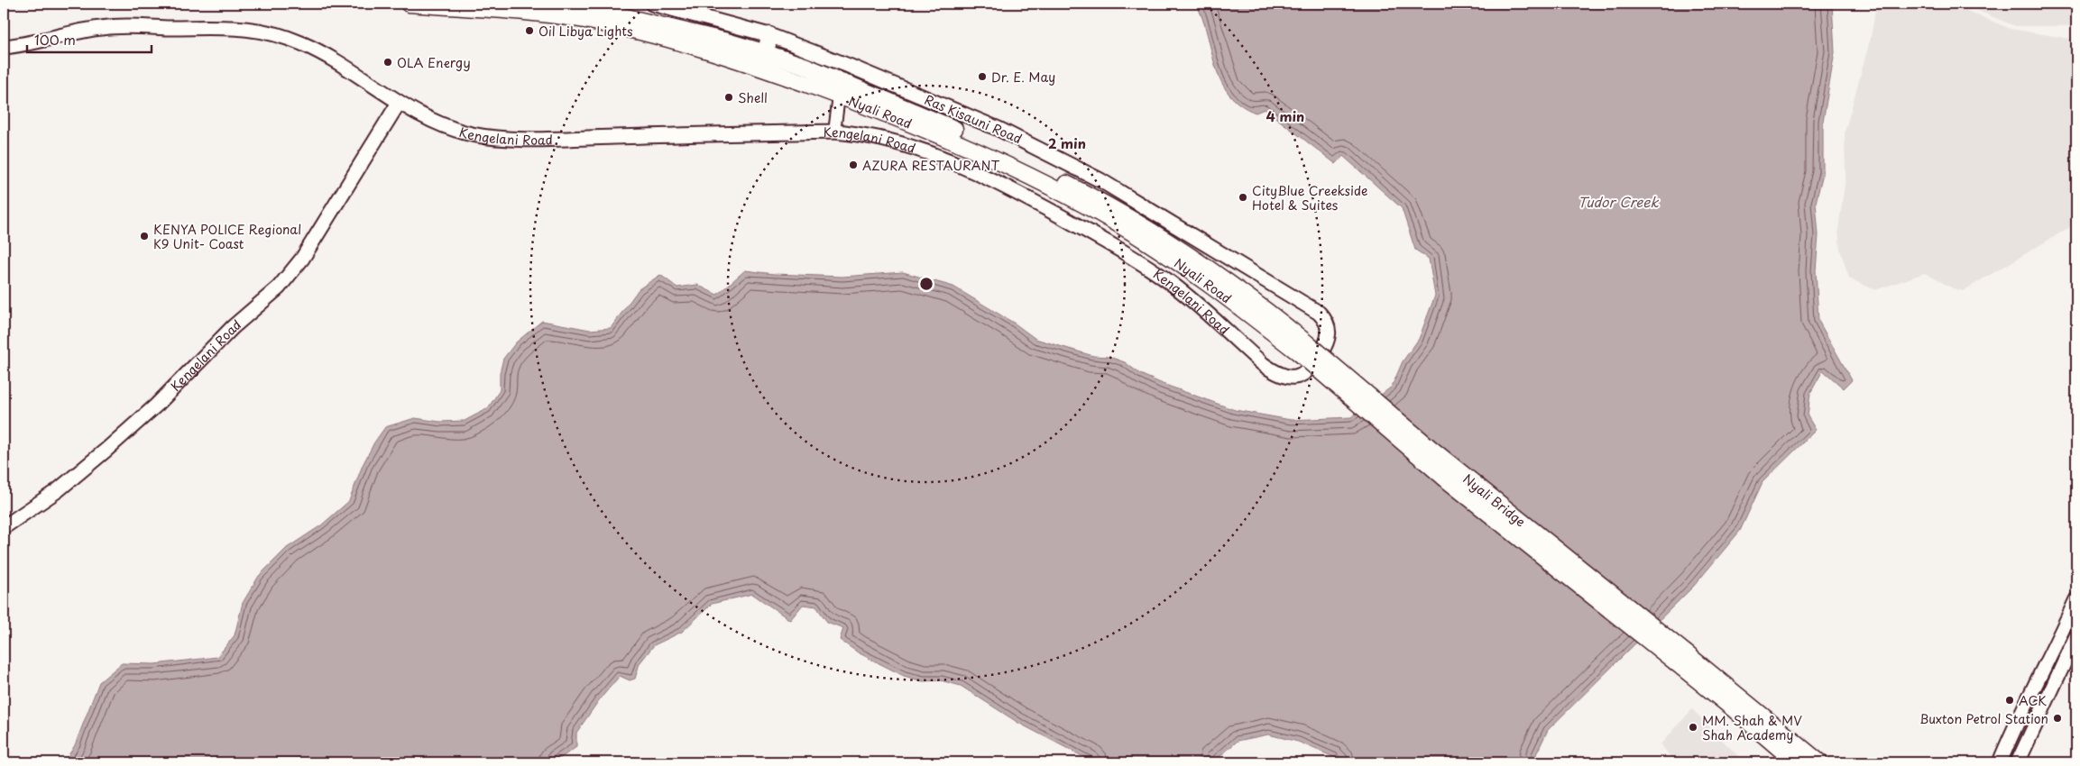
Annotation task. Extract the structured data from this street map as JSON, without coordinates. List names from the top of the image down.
{
  "streets": {
    "highway": ["Nyali Road", "Nyali Bridge"],
    "main road": ["Ras Kisauni Road", "Kengelani Road"]
  },
  "crossings": [
    ["Nyali Road", "Nyali Bridge"],
    ["Ras Kisauni Road", "Kengelani Road"]
  ],
  "water": ["Tudor Creek"],
  "places": [
    "Oil Libya Lights",
    "OLA Energy",
    "Dr. E. May",
    "Shell",
    "AZURA RESTAURANT",
    "CityBlue Creekside Hotel & Suites",
    "KENYA POLICE Regional K9 Unit- Coast",
    "ACK",
    "Buxton Petrol Station",
    "MM. Shah & MV Shah Academy"
  ],
  "scale_bar": "100 m",
  "rings": ["4 min", "2 min"]
}
